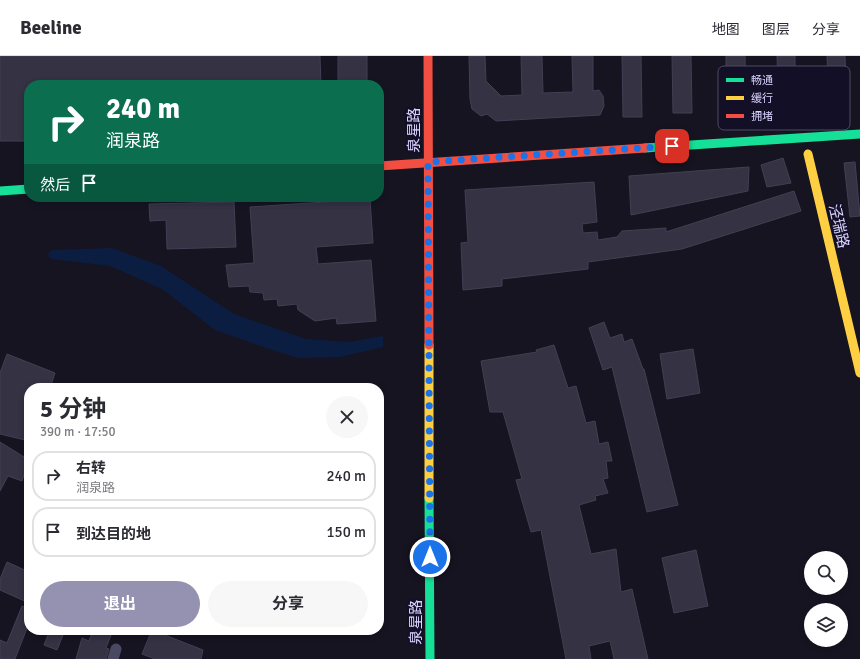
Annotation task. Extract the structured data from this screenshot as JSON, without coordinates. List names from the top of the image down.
{
  "streets": {
    "street": ["泉星路", "泾瑞路"]
  },
  "legend": ["畅通", "缓行", "拥堵"],
  "page": {
    "header": "Beeline",
    "nav": ["地图", "图层", "分享"],
    "turn": ["240 m", "润泉路"],
    "then": "然后",
    "heading": ["5 分钟", "390 m · 17:50"],
    "list": [
      {
        "name": "右转",
        "note": "润泉路",
        "value": "240 m"
      },
      {
        "name": "到达目的地",
        "value": "150 m"
      }
    ],
    "buttons": ["退出", "分享"]
  }
}
